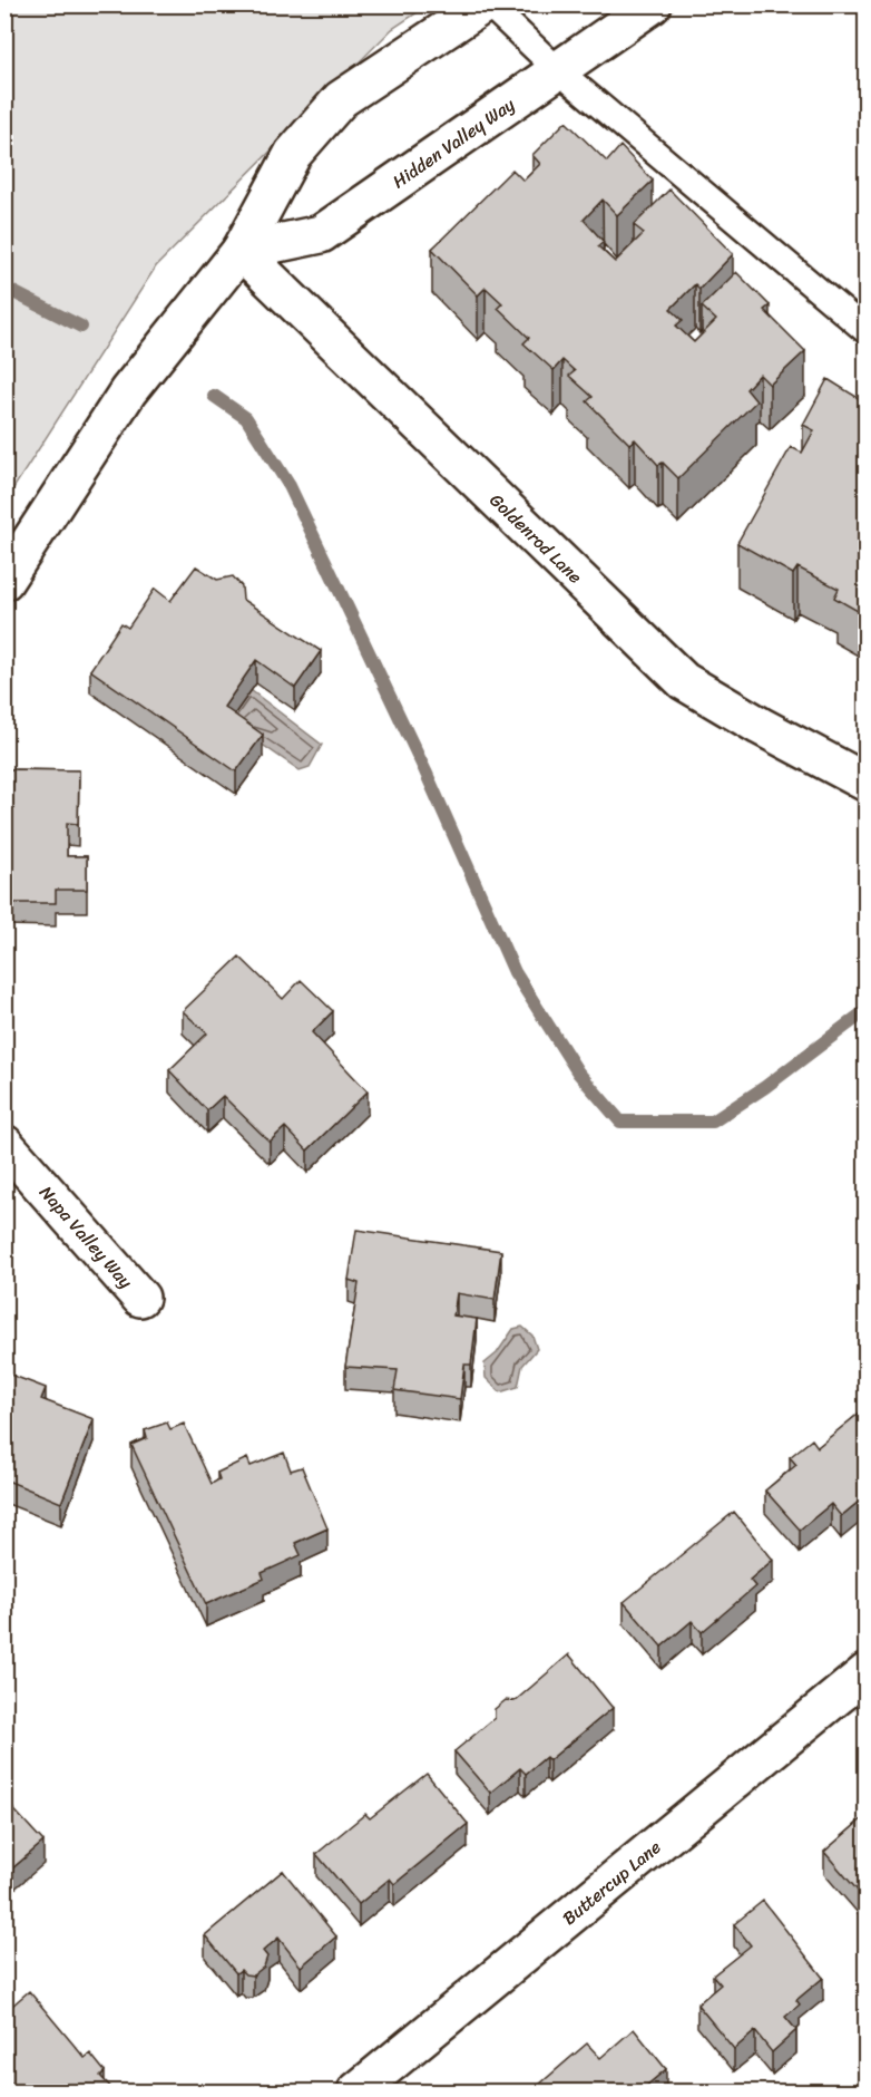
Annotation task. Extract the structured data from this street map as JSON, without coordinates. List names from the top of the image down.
{
  "streets": {
    "street": [
      "Hidden Valley Way",
      "Goldenrod Lane",
      "Napa Valley Way",
      "Buttercup Lane"
    ]
  },
  "crossings": [
    ["Hidden Valley Way", "Goldenrod Lane"]
  ]
}
